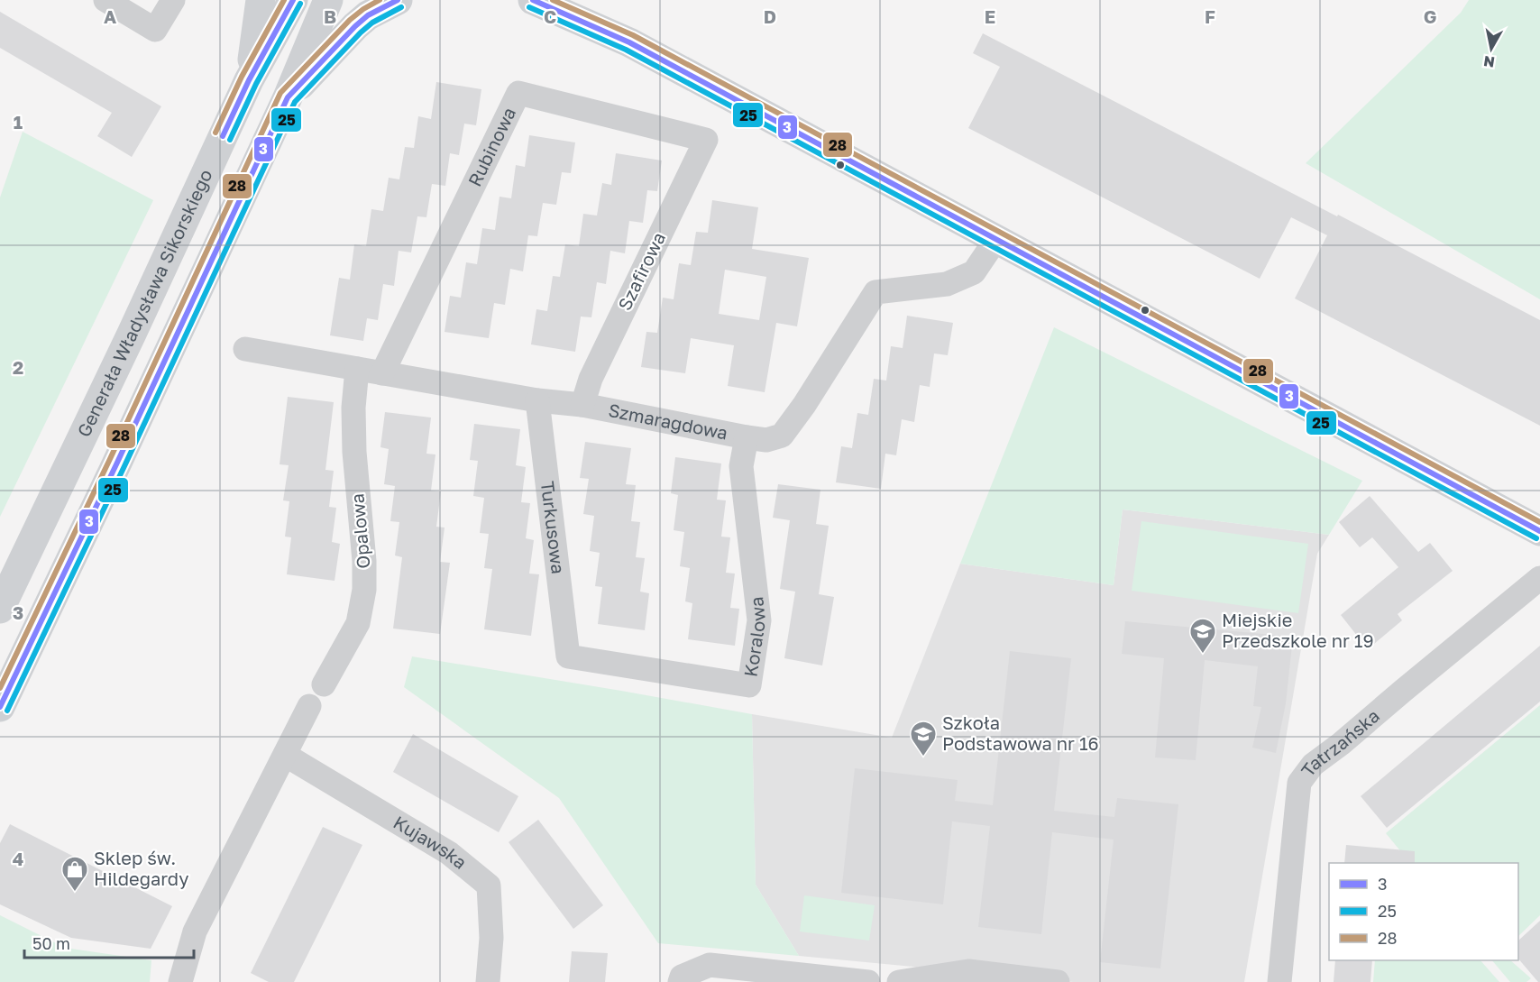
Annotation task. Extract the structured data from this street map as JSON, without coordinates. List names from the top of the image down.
{
  "streets": {
    "street": [
      "Rubinowa",
      "Szafirowa",
      "Generała Władysława Sikorskiego",
      "Szmaragdowa",
      "Turkusowa",
      "Opalowa",
      "Koralowa",
      "Tatrzańska",
      "Kujawska"
    ]
  },
  "crossings": [
    ["Rubinowa", "Szafirowa"],
    ["Rubinowa", "Szmaragdowa"],
    ["Szafirowa", "Szmaragdowa"],
    ["Szmaragdowa", "Turkusowa"],
    ["Szmaragdowa", "Opalowa"],
    ["Szmaragdowa", "Koralowa"],
    ["Turkusowa", "Koralowa"]
  ],
  "places": {
    "school or university": ["Miejskie Przedszkole nr 19", "Szkoła Podstawowa nr 16"],
    "shop": ["Sklep św. Hildegardy"]
  },
  "lines": ["transit line 3", "transit line 28", "transit line 25"],
  "legend": ["3", "25", "28"],
  "scale_bar": "50 m",
  "north": "bottom",
  "grid": {
    "columns": [
      "A",
      "B",
      "C",
      "D",
      "E",
      "F",
      "G"
    ],
    "rows": [
      "1",
      "2",
      "3",
      "4"
    ]
  }
}
